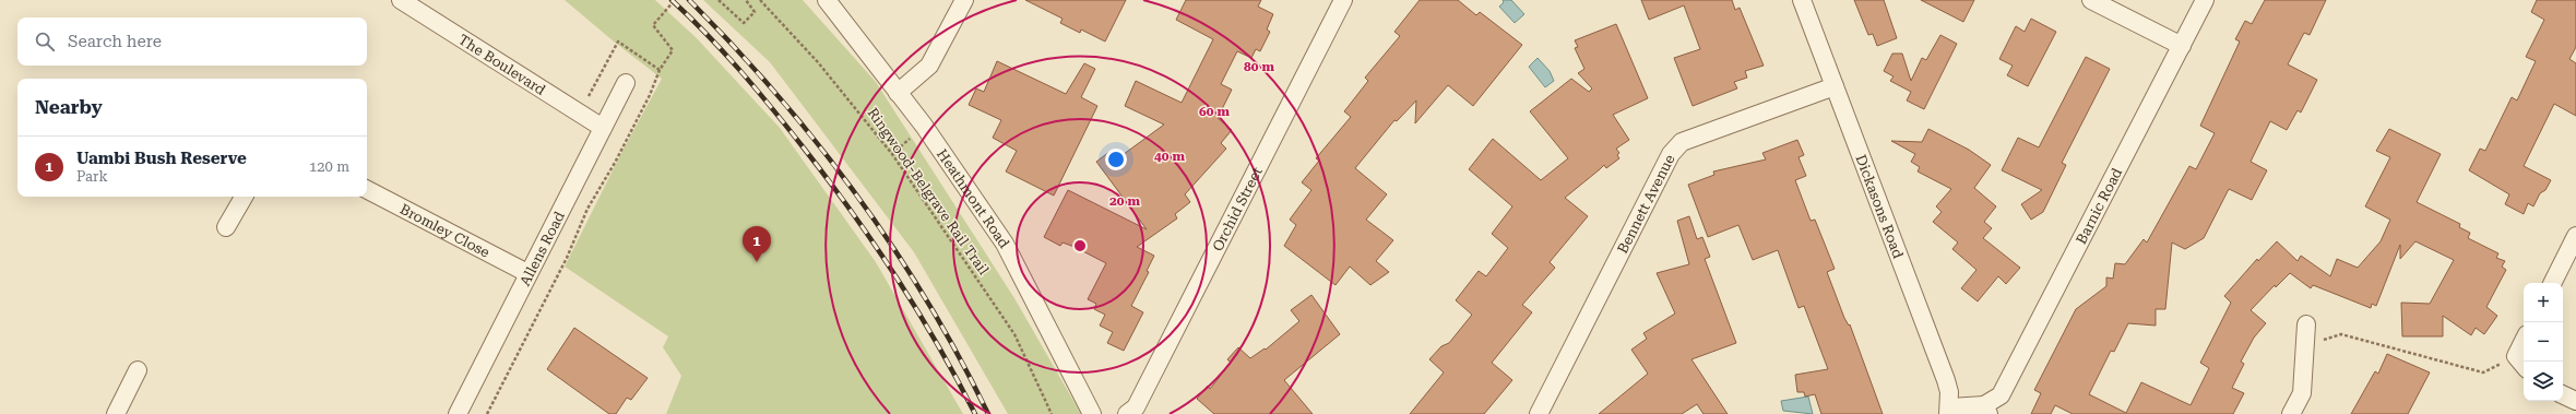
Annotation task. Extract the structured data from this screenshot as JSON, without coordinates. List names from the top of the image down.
{
  "streets": {
    "street": [
      "The Boulevard",
      "Heathmont Road",
      "Bennett Avenue",
      "Dickasons Road",
      "Barnic Road",
      "Orchid Street",
      "Bromley Close",
      "Allens Road"
    ],
    "path": ["Ringwood-Belgrave Rail Trail"]
  },
  "crossings": [
    ["The Boulevard", "Allens Road"],
    ["Bennett Avenue", "Dickasons Road"],
    ["Bromley Close", "Allens Road"]
  ],
  "page": {
    "search": "Search here",
    "heading": "Nearby",
    "list": [
      {
        "mark": "1",
        "name": "Uambi Bush Reserve",
        "note": "Park",
        "value": "120 m"
      }
    ],
    "pins": "1",
    "map_buttons": ["+", "−"]
  },
  "rings": [
    "80 m",
    "60 m",
    "40 m",
    "20 m"
  ]
}
